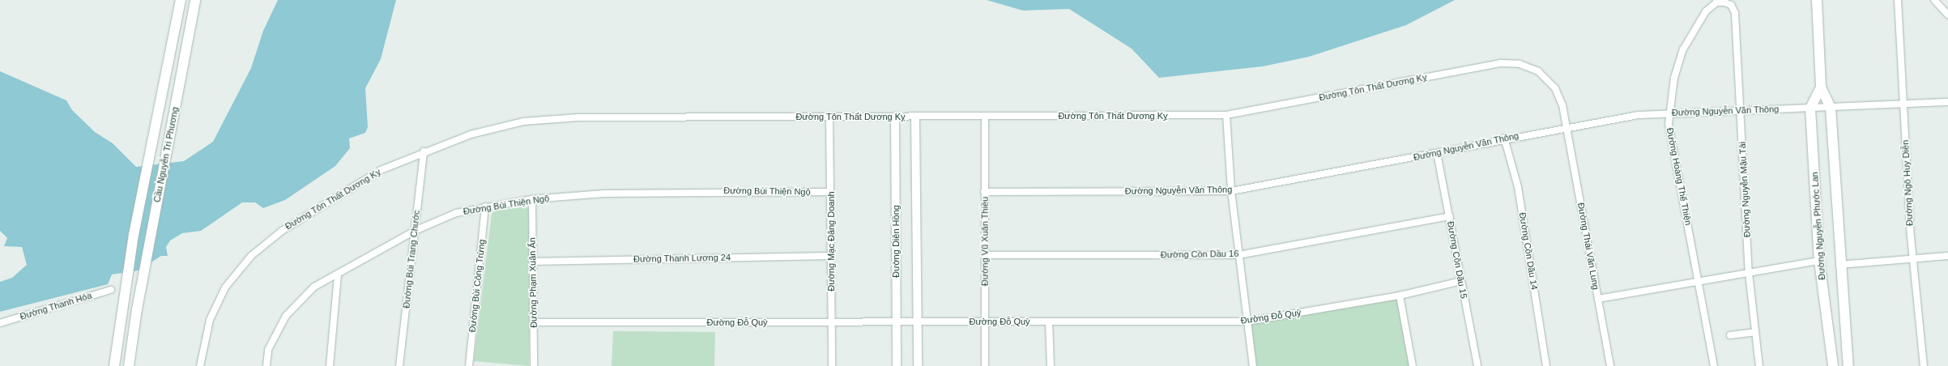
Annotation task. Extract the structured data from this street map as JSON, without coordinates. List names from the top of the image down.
{
  "streets": {
    "main road": ["Cầu Nguyễn Tri Phương", "Đường Nguyễn Phước Lan"],
    "street": [
      "Đường Tôn Thất Dương Kỵ",
      "Đường Nguyễn Văn Thông",
      "Đường Hoàng Thế Thiện",
      "Đường Ngô Huy Diễn",
      "Đường Nguyễn Mậu Tài",
      "Đường Bùi Thiện Ngộ",
      "Đường Mạc Đăng Doanh",
      "Đường Diên Hồng",
      "Đường Vũ Xuân Thiều",
      "Đường Thái Văn Lung",
      "Đường Cồn Dầu 14",
      "Đường Cồn Dầu 16",
      "Đường Thanh Lương 24",
      "Đường Bùi Trang Chước",
      "Đường Cồn Dầu 15",
      "Đường Phạm Xuân Ẩn",
      "Đường Bùi Công Trừng",
      "Đường Thanh Hóa",
      "Đường Đỗ Quỳ"
    ]
  },
  "crossings": [
    ["Đường Tôn Thất Dương Kỵ", "Đường Nguyễn Văn Thông"],
    ["Đường Tôn Thất Dương Kỵ", "Đường Mạc Đăng Doanh"],
    ["Đường Tôn Thất Dương Kỵ", "Đường Diên Hồng"],
    ["Đường Tôn Thất Dương Kỵ", "Đường Vũ Xuân Thiều"],
    ["Đường Tôn Thất Dương Kỵ", "Đường Thái Văn Lung"],
    ["Đường Tôn Thất Dương Kỵ", "Đường Bùi Trang Chước"],
    ["Đường Nguyễn Văn Thông", "Đường Hoàng Thế Thiện"],
    ["Đường Nguyễn Văn Thông", "Đường Ngô Huy Diễn"],
    ["Đường Nguyễn Văn Thông", "Đường Nguyễn Mậu Tài"],
    ["Đường Nguyễn Văn Thông", "Đường Nguyễn Phước Lan"],
    ["Đường Nguyễn Văn Thông", "Đường Vũ Xuân Thiều"],
    ["Đường Nguyễn Văn Thông", "Đường Thái Văn Lung"],
    ["Đường Nguyễn Văn Thông", "Đường Cồn Dầu 14"],
    ["Đường Nguyễn Văn Thông", "Đường Cồn Dầu 15"],
    ["Đường Hoàng Thế Thiện", "Đường Nguyễn Mậu Tài"],
    ["Đường Bùi Thiện Ngộ", "Đường Mạc Đăng Doanh"],
    ["Đường Bùi Thiện Ngộ", "Đường Bùi Trang Chước"],
    ["Đường Bùi Thiện Ngộ", "Đường Phạm Xuân Ẩn"],
    ["Đường Bùi Thiện Ngộ", "Đường Bùi Công Trừng"],
    ["Đường Mạc Đăng Doanh", "Đường Thanh Lương 24"],
    ["Đường Mạc Đăng Doanh", "Đường Đỗ Quỳ"],
    ["Đường Diên Hồng", "Đường Đỗ Quỳ"],
    ["Đường Vũ Xuân Thiều", "Đường Cồn Dầu 16"],
    ["Đường Vũ Xuân Thiều", "Đường Đỗ Quỳ"],
    ["Đường Cồn Dầu 16", "Đường Cồn Dầu 15"],
    ["Đường Thanh Lương 24", "Đường Phạm Xuân Ẩn"],
    ["Đường Cồn Dầu 15", "Đường Đỗ Quỳ"],
    ["Đường Phạm Xuân Ẩn", "Đường Đỗ Quỳ"]
  ]
}
